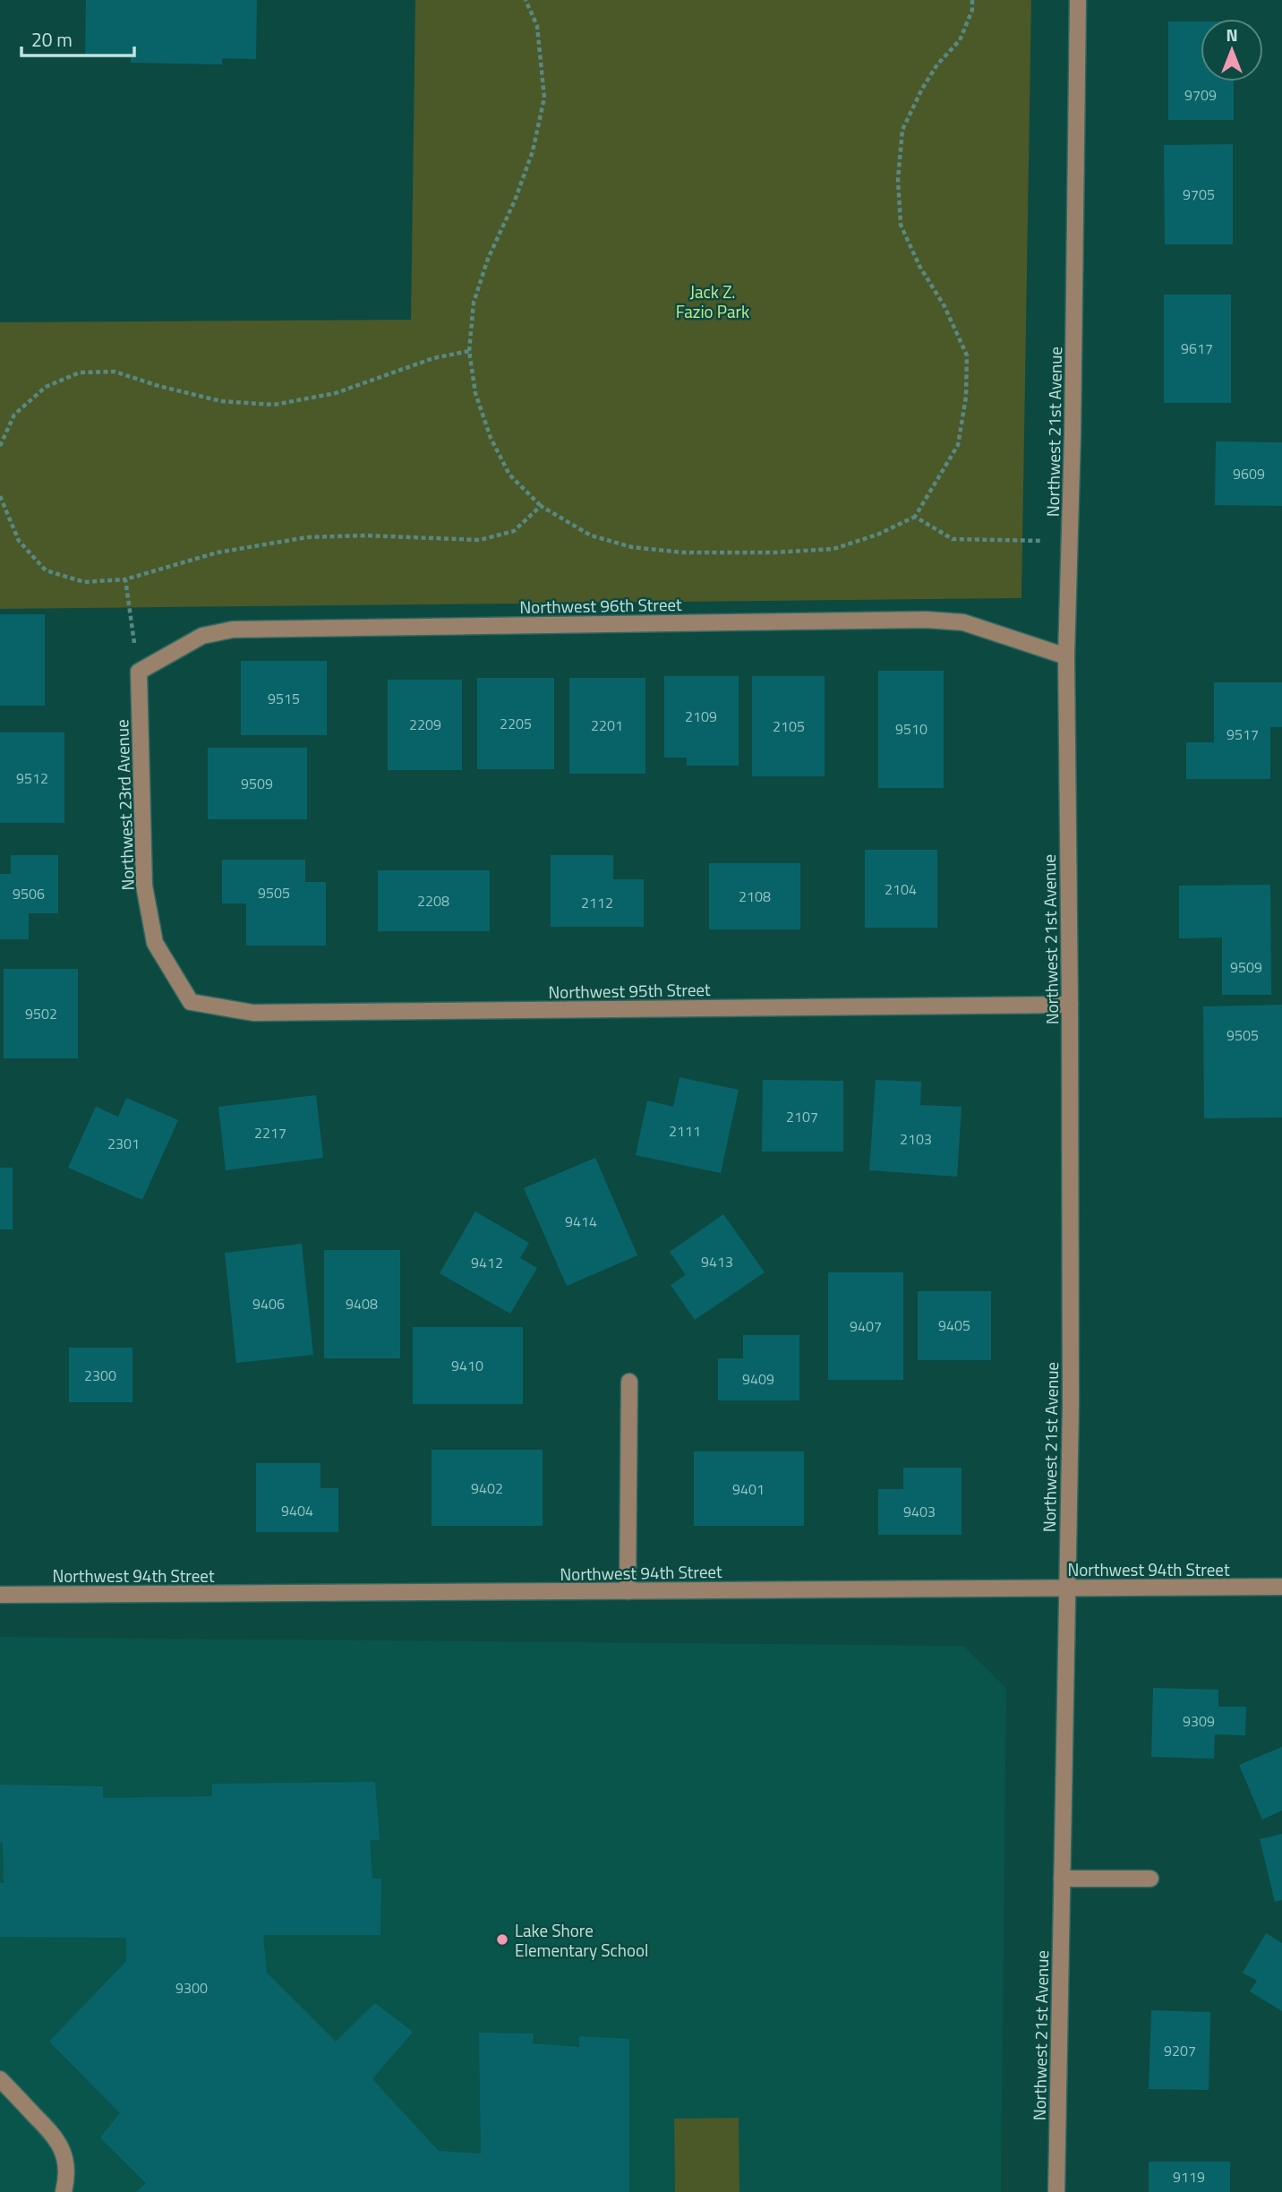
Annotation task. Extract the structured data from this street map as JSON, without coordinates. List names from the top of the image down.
{
  "streets": {
    "street": [
      "Northwest 21st Avenue",
      "Northwest 96th Street",
      "Northwest 23rd Avenue",
      "Northwest 95th Street",
      "Northwest 94th Street"
    ]
  },
  "crossings": [
    ["Northwest 21st Avenue", "Northwest 96th Street"],
    ["Northwest 21st Avenue", "Northwest 95th Street"],
    ["Northwest 21st Avenue", "Northwest 94th Street"],
    ["Northwest 96th Street", "Northwest 23rd Avenue"],
    ["Northwest 23rd Avenue", "Northwest 95th Street"]
  ],
  "parks": ["Jack Z. Fazio Park"],
  "places": ["Lake Shore Elementary School"],
  "house_numbers": [
    "9709",
    "9705",
    "9617",
    "9609",
    "9515",
    "2109",
    "2205",
    "2209",
    "2201",
    "2105",
    "9510",
    "9517",
    "9512",
    "9509",
    "2104",
    "9505",
    "9506",
    "2108",
    "2208",
    "2112",
    "9509",
    "9502",
    "9505",
    "2107",
    "2111",
    "2217",
    "2103",
    "2301",
    "9414",
    "9413",
    "9412",
    "9406",
    "9408",
    "9405",
    "9407",
    "9410",
    "2300",
    "9409",
    "9402",
    "9401",
    "9404",
    "9403",
    "9309",
    "9300",
    "9207",
    "9119"
  ],
  "scale_bar": "20 m",
  "north": "top"
}
